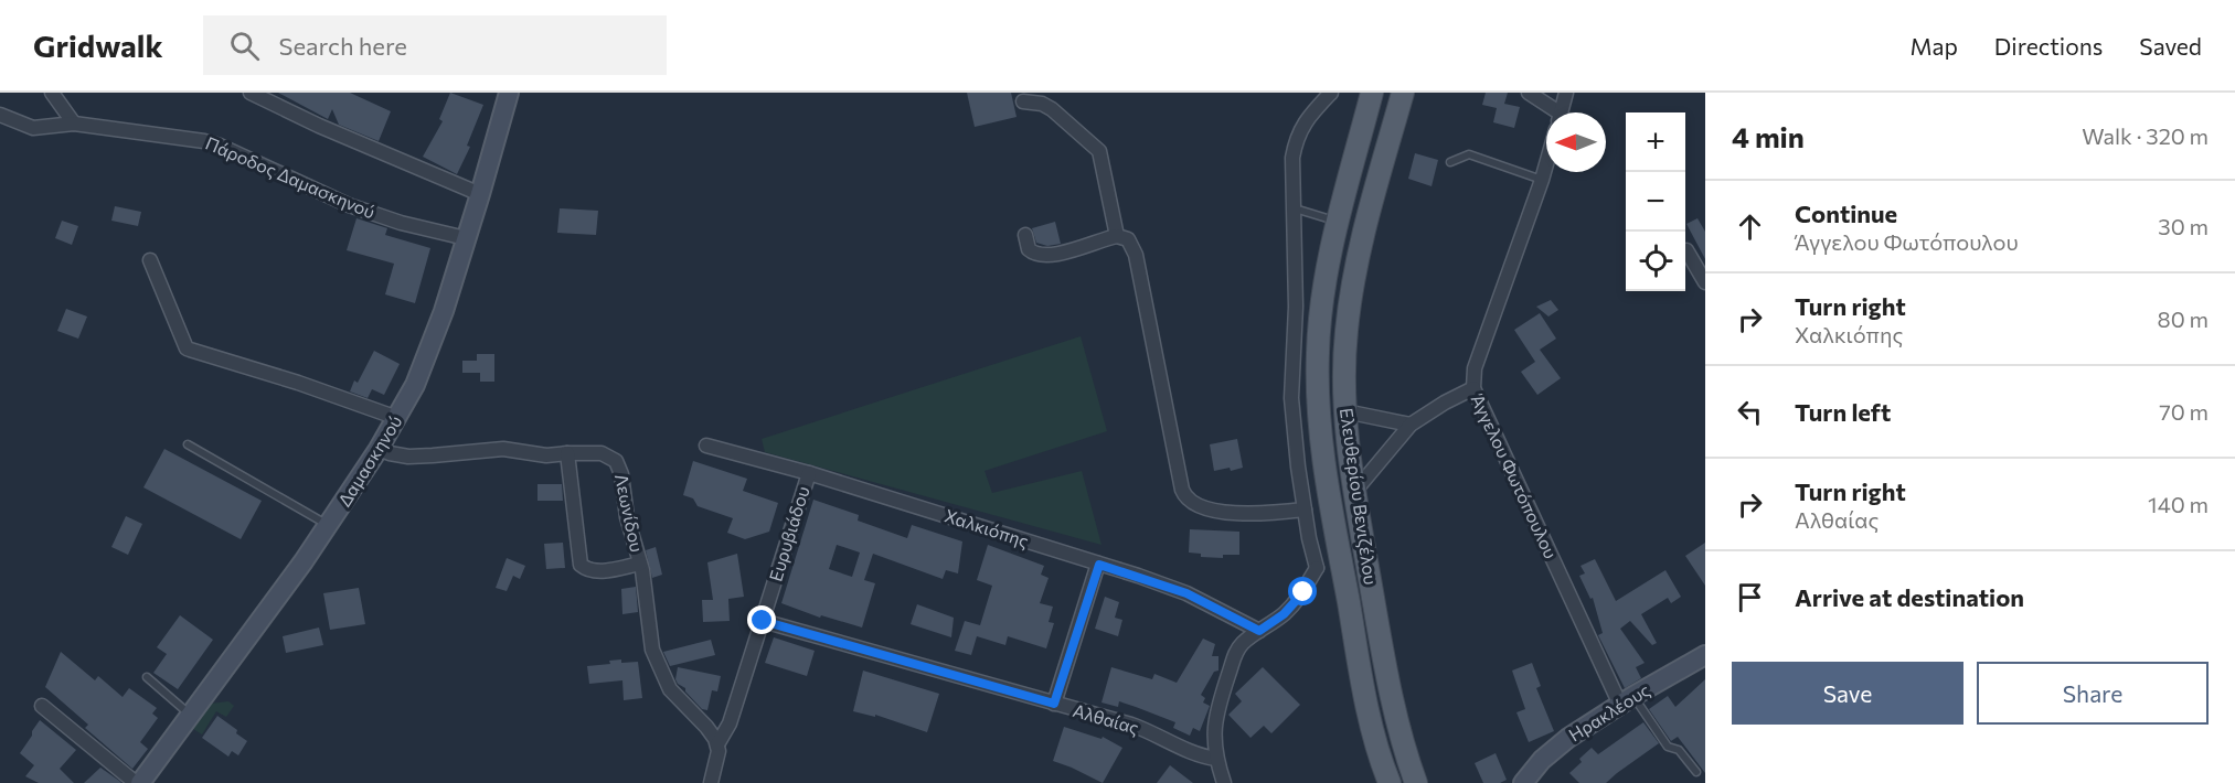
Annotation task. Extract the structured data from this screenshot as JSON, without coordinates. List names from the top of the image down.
{
  "streets": {
    "main road": ["Δαμασκηνού", "Ελευθερίου Βενιζέλου", "Ηρακλέους"],
    "street": [
      "Πάροδος Δαμασκηνού",
      "Άγγελου Φωτόπουλου",
      "Λεωνίδου",
      "Χαλκιόπης",
      "Ευρυβιάδου",
      "Αλθαίας"
    ]
  },
  "crossings": [
    ["Πάροδος Δαμασκηνού", "Δαμασκηνού"],
    ["Δαμασκηνού", "Λεωνίδου"],
    ["Άγγελου Φωτόπουλου", "Ηρακλέους"],
    ["Λεωνίδου", "Ευρυβιάδου"],
    ["Χαλκιόπης", "Ευρυβιάδου"],
    ["Ευρυβιάδου", "Αλθαίας"]
  ],
  "north": "left",
  "page": {
    "header": "Gridwalk",
    "search": "Search here",
    "nav": ["Map", "Directions", "Saved"],
    "heading": ["4 min", "Walk · 320 m"],
    "map_buttons": ["+", "−"],
    "list": [
      ["Continue", "Άγγελου Φωτόπουλου", "30 m"],
      ["Turn right", "Χαλκιόπης", "80 m"],
      ["Turn left", "70 m"],
      ["Turn right", "Αλθαίας", "140 m"],
      "Arrive at destination"
    ],
    "buttons": ["Save", "Share"]
  }
}
